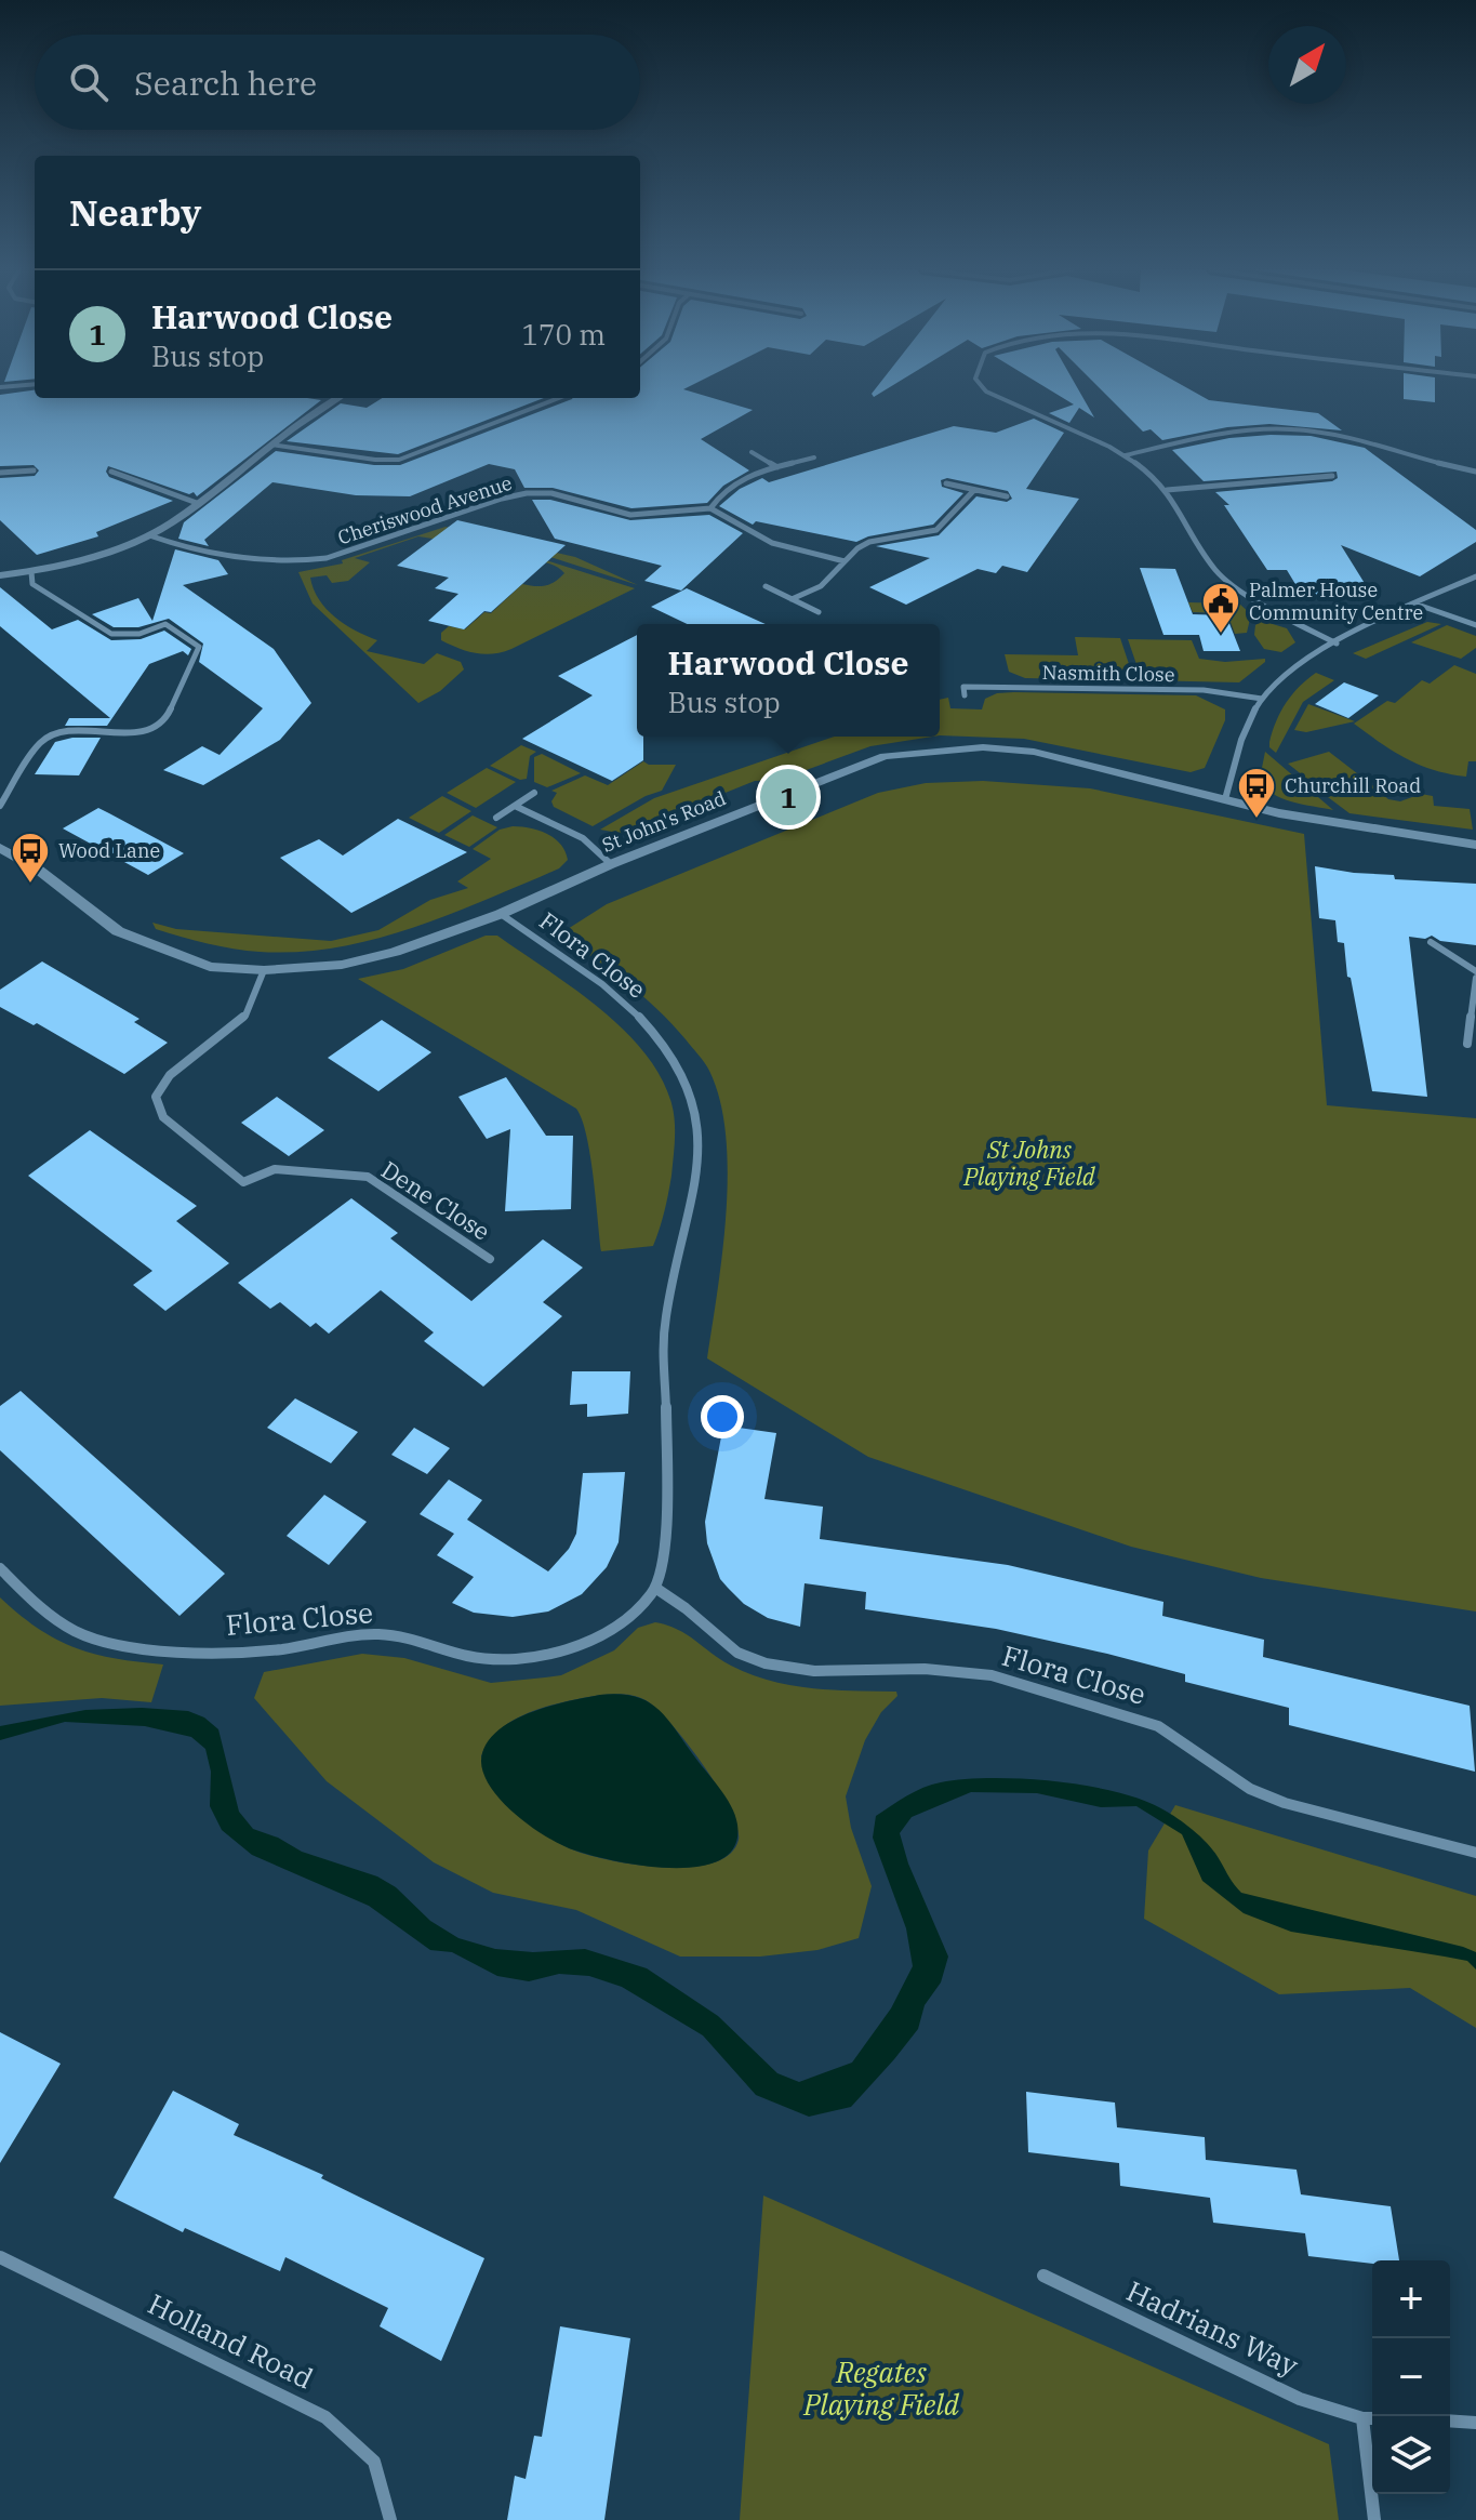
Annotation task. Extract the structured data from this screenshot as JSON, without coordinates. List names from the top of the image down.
{
  "streets": {
    "street": [
      "Cheriswood Avenue",
      "Nasmith Close",
      "St John's Road",
      "Flora Close",
      "Dene Close",
      "Hadrians Way",
      "Holland Road"
    ]
  },
  "crossings": [
    ["St John's Road", "Flora Close"],
    ["St John's Road", "Dene Close"]
  ],
  "parks": ["St Johns Playing Field", "Regates Playing Field"],
  "places": {
    "public building": ["Palmer House Community Centre"],
    "bus stop": ["Churchill Road", "Wood Lane"]
  },
  "north": "top right",
  "page": {
    "search": "Search here",
    "heading": "Nearby",
    "list": [
      {
        "mark": "1",
        "name": "Harwood Close",
        "note": "Bus stop",
        "value": "170 m"
      }
    ],
    "popup": ["Harwood Close", "Bus stop"],
    "pins": "1",
    "map_buttons": ["+", "−"]
  }
}
